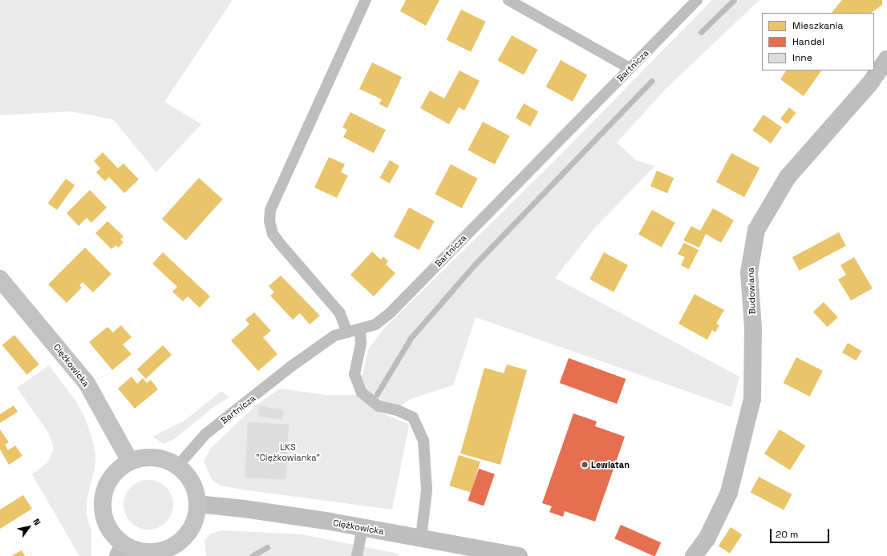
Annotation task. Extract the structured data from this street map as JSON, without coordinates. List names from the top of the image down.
{
  "streets": {
    "street": ["Budowlana", "Ciężkowicka"],
    "lane": ["Bartnicza"]
  },
  "crossings": [
    ["Bartnicza", "Ciężkowicka"]
  ],
  "parks": ["LKS \"Ciężkowianka\""],
  "places": ["Lewiatan"],
  "legend": ["Mieszkania", "Handel", "Inne"],
  "scale_bar": "20 m",
  "north": "top right"
}
